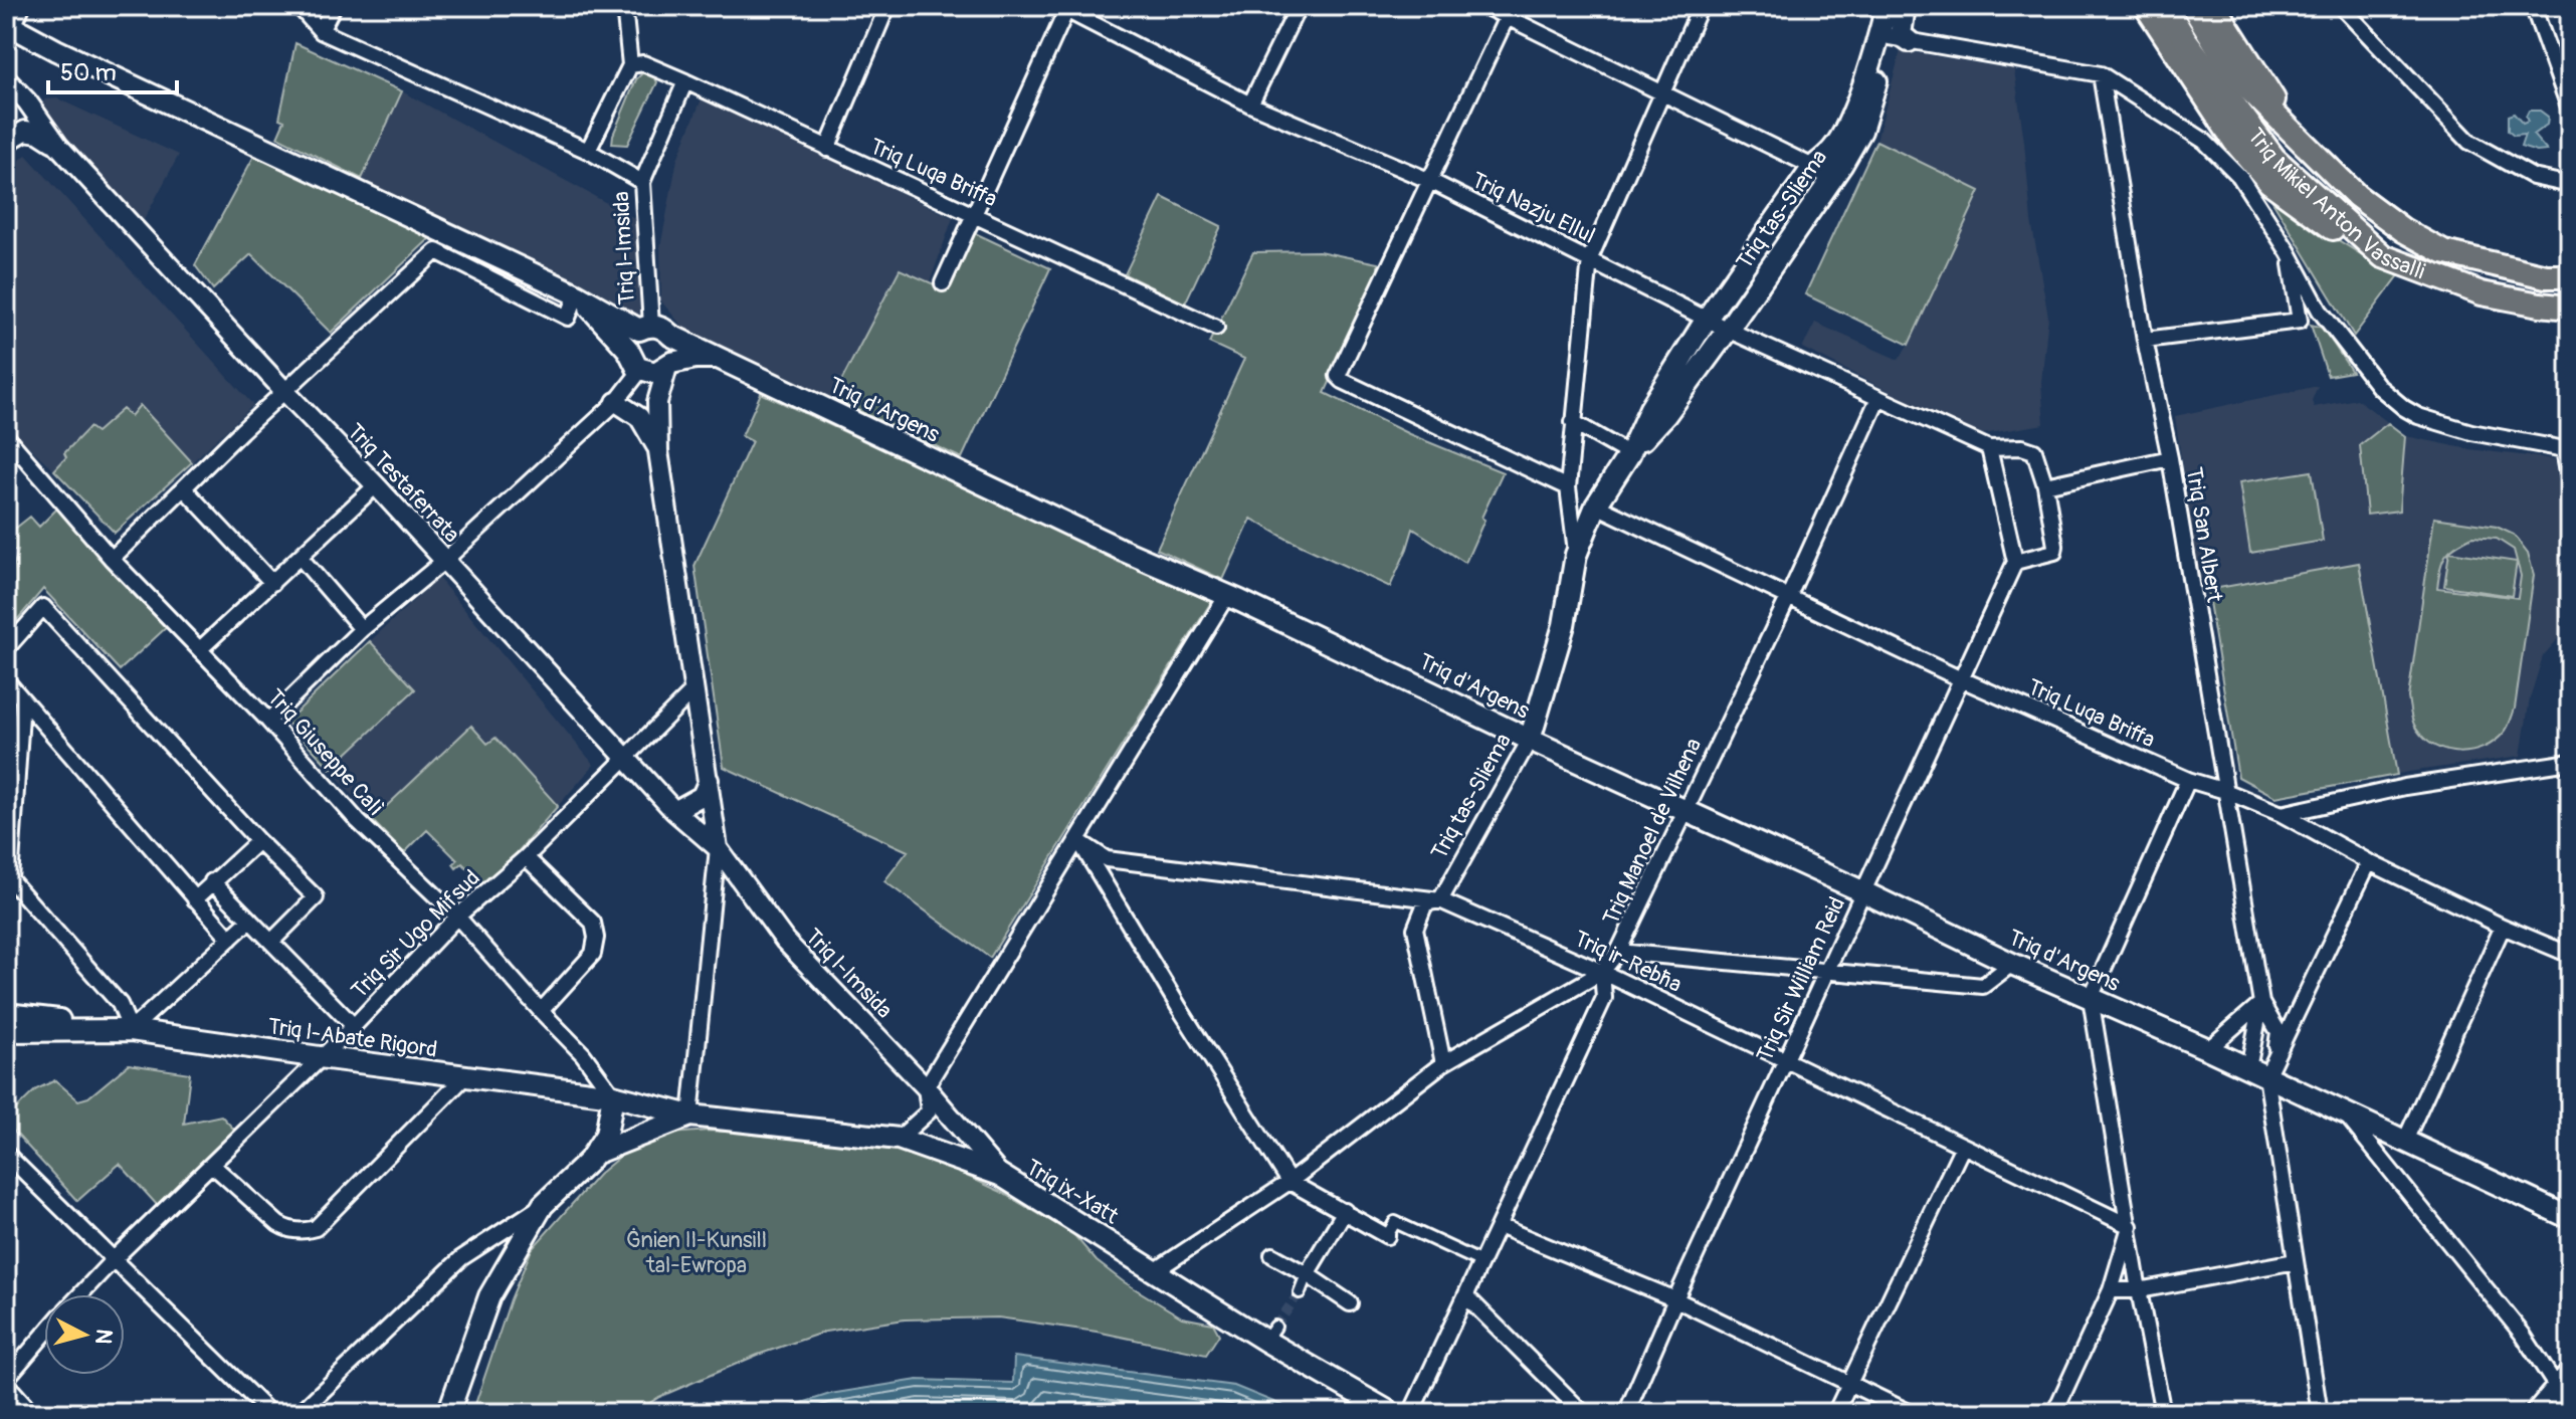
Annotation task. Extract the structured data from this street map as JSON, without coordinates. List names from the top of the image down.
{
  "streets": {
    "highway": ["Triq Mikiel Anton Vassalli"],
    "main road": [
      "Triq tas-Sliema",
      "Triq d'Argens",
      "Triq l-Abate Rigord",
      "Triq ix-Xatt"
    ],
    "street": [
      "Triq Luqa Briffa",
      "Triq Nazju Ellul",
      "Triq l-Imsida",
      "Triq Testaferrata",
      "Triq San Albert",
      "Triq Giuseppe Calì",
      "Triq Manoel de Vilhena",
      "Triq Sir Ugo Mifsud",
      "Triq ir-Rebħa",
      "Triq Sir William Reid"
    ]
  },
  "crossings": [
    ["Triq Luqa Briffa", "Triq tas-Sliema"],
    ["Triq Luqa Briffa", "Triq l-Imsida"],
    ["Triq Luqa Briffa", "Triq San Albert"],
    ["Triq Luqa Briffa", "Triq Manoel de Vilhena"],
    ["Triq Luqa Briffa", "Triq Sir William Reid"],
    ["Triq Nazju Ellul", "Triq tas-Sliema"],
    ["Triq Nazju Ellul", "Triq Manoel de Vilhena"],
    ["Triq tas-Sliema", "Triq d'Argens"],
    ["Triq tas-Sliema", "Triq ir-Rebħa"],
    ["Triq l-Imsida", "Triq d'Argens"],
    ["Triq l-Imsida", "Triq Testaferrata"],
    ["Triq l-Imsida", "Triq Sir Ugo Mifsud"],
    ["Triq l-Imsida", "Triq ix-Xatt"],
    ["Triq d'Argens", "Triq San Albert"],
    ["Triq d'Argens", "Triq Manoel de Vilhena"],
    ["Triq d'Argens", "Triq Sir William Reid"],
    ["Triq Testaferrata", "Triq Sir Ugo Mifsud"],
    ["Triq Giuseppe Calì", "Triq Sir Ugo Mifsud"],
    ["Triq Giuseppe Calì", "Triq l-Abate Rigord"],
    ["Triq Manoel de Vilhena", "Triq ir-Rebħa"],
    ["Triq Sir Ugo Mifsud", "Triq l-Abate Rigord"],
    ["Triq ir-Rebħa", "Triq Sir William Reid"],
    ["Triq l-Abate Rigord", "Triq ix-Xatt"]
  ],
  "parks": ["Ġnien Il-Kunsill tal-Ewropa"],
  "scale_bar": "50 m",
  "north": "right"
}
